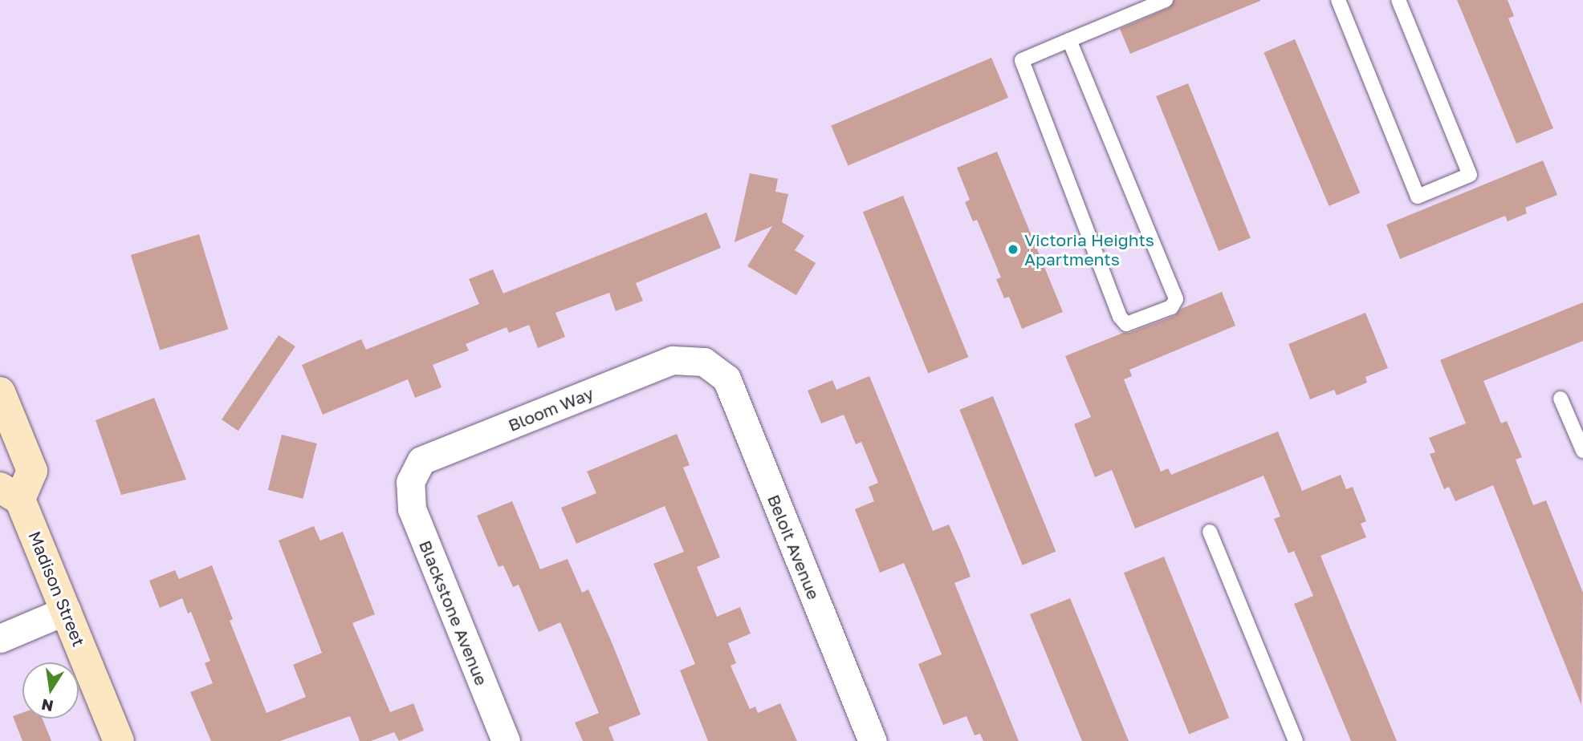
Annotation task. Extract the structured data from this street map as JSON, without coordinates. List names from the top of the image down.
{
  "streets": {
    "street": [
      "Bloom Way",
      "Beloit Avenue",
      "Madison Street",
      "Blackstone Avenue"
    ]
  },
  "crossings": [
    ["Bloom Way", "Beloit Avenue"],
    ["Bloom Way", "Blackstone Avenue"]
  ],
  "places": ["Victoria Heights Apartments"],
  "north": "bottom"
}
